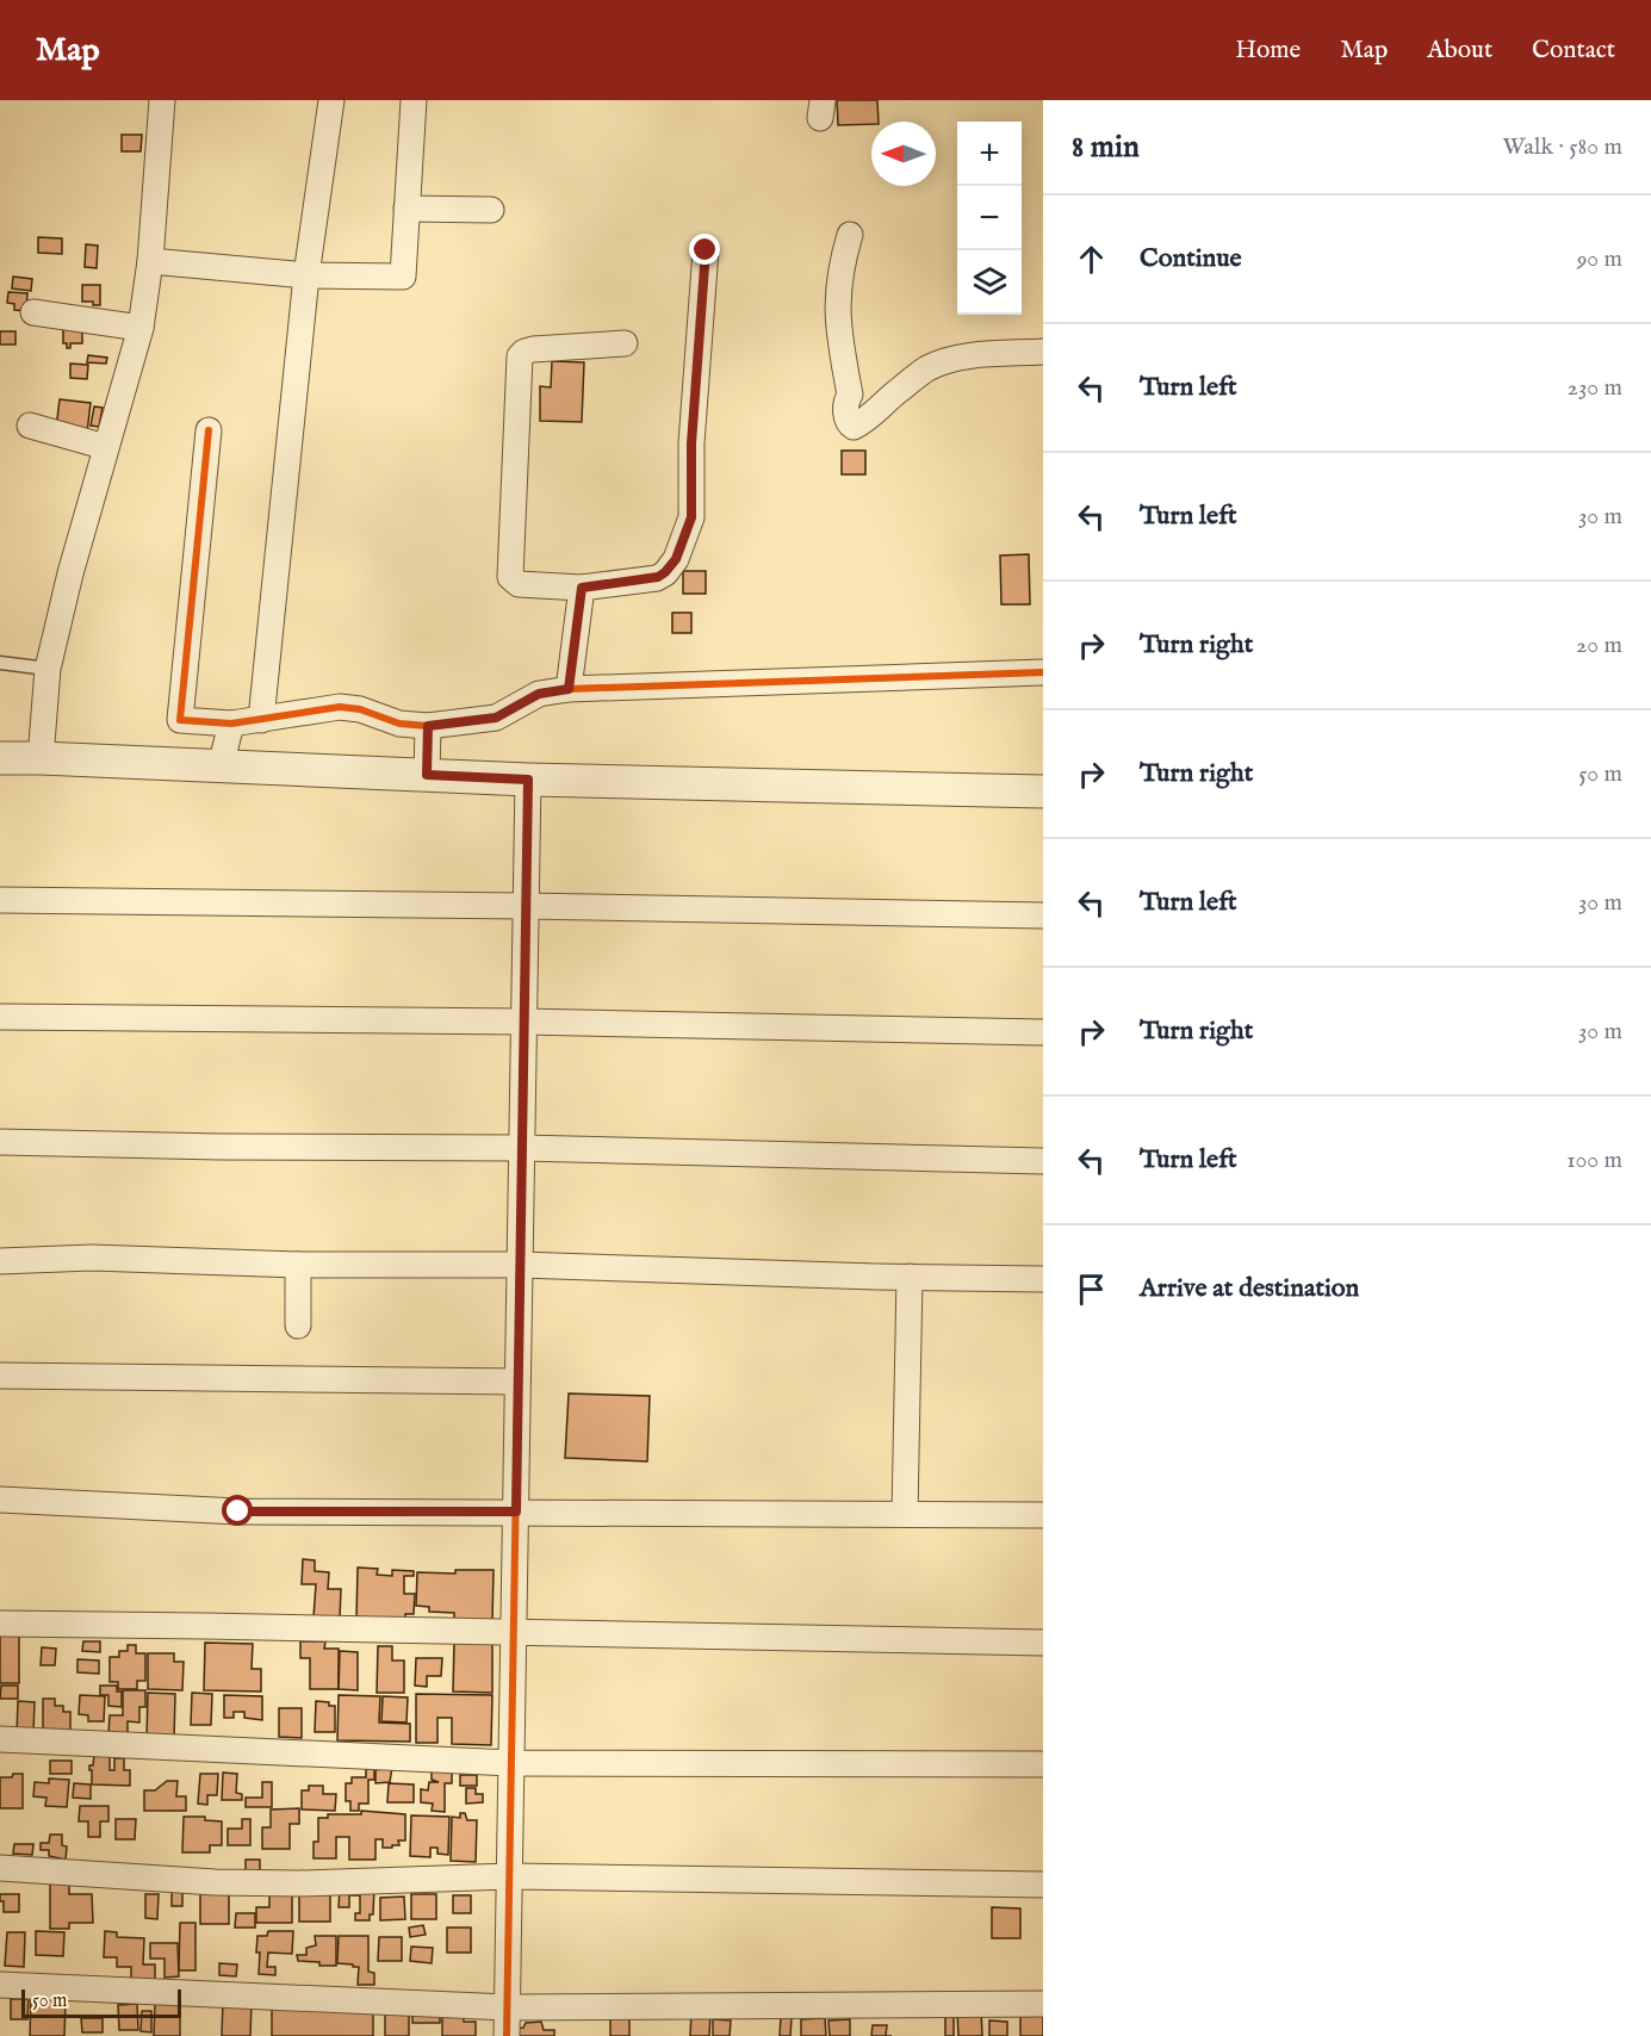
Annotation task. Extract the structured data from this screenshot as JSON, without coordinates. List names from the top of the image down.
{
  "scale_bar": "50 m",
  "north": "left",
  "page": {
    "header": "Map",
    "nav": [
      "Home",
      "Map",
      "About",
      "Contact"
    ],
    "heading": ["8 min", "Walk · 580 m"],
    "map_buttons": ["+", "−"],
    "list": [
      ["Continue", "90 m"],
      ["Turn left", "230 m"],
      ["Turn left", "30 m"],
      ["Turn right", "20 m"],
      ["Turn right", "50 m"],
      ["Turn left", "30 m"],
      ["Turn right", "30 m"],
      ["Turn left", "100 m"],
      "Arrive at destination"
    ],
    "scale": "50 m"
  }
}
